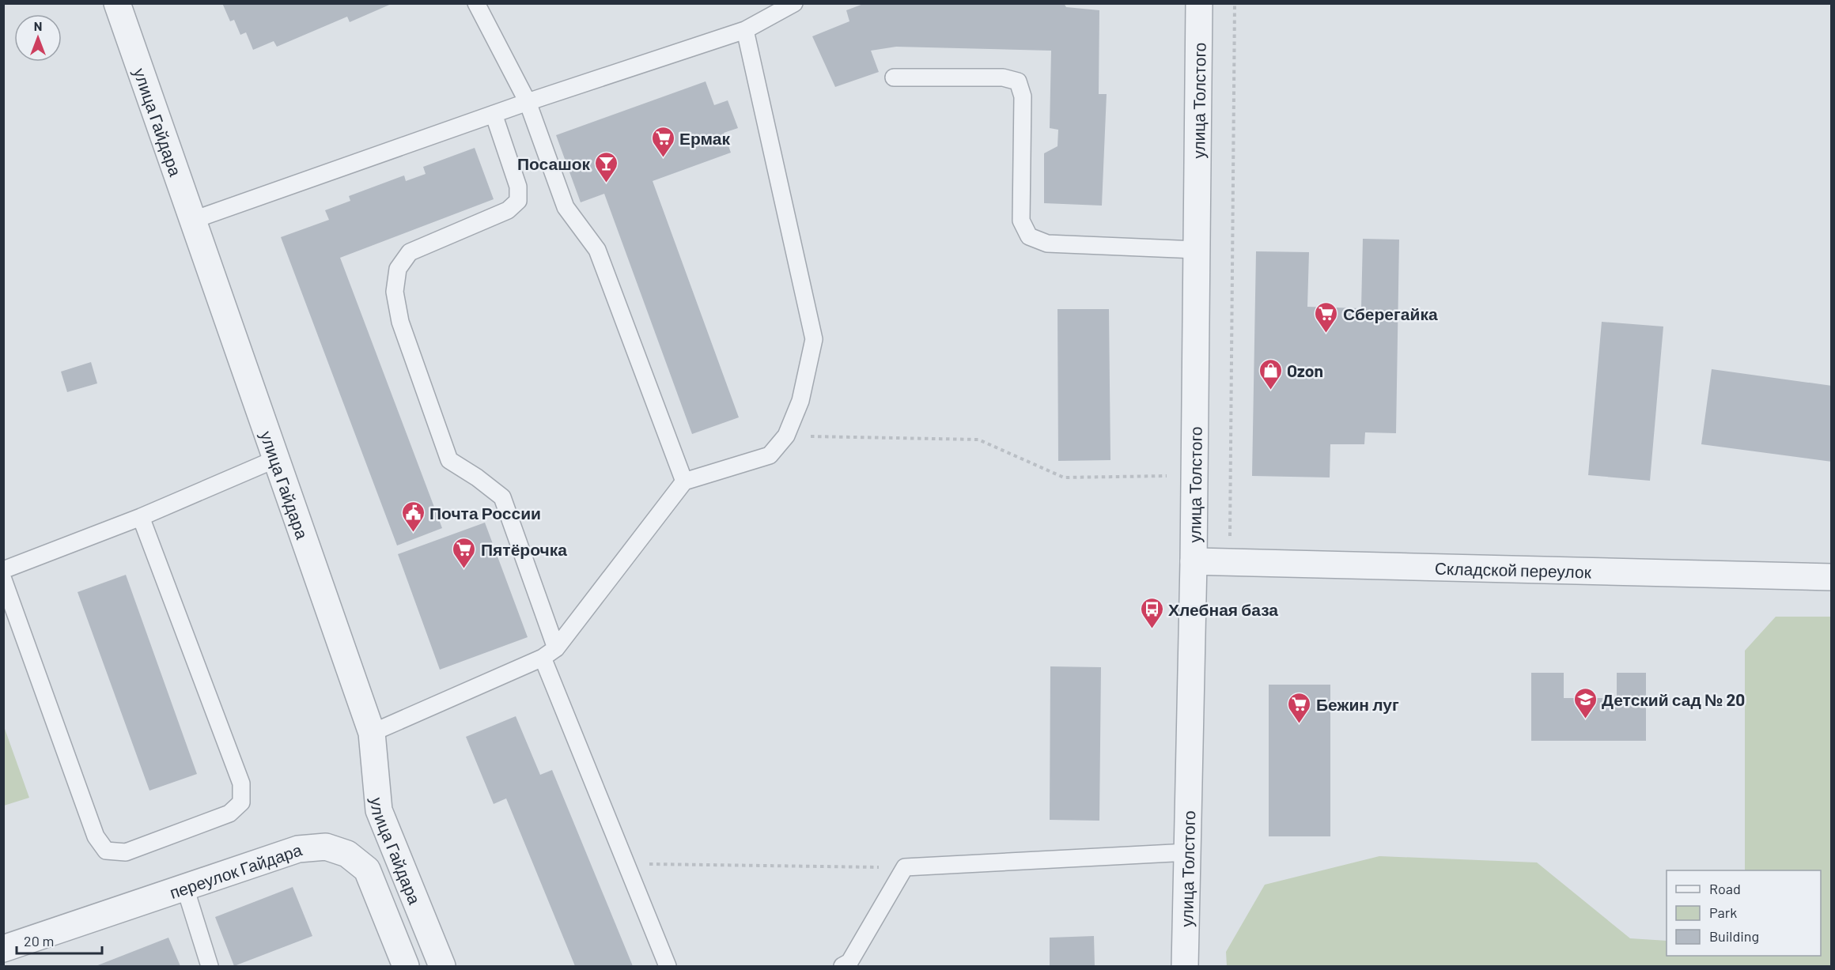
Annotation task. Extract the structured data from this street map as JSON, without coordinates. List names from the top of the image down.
{
  "streets": {
    "street": [
      "улица Толстого",
      "улица Гайдара",
      "Складской переулок",
      "переулок Гайдара"
    ]
  },
  "crossings": [
    ["улица Толстого", "Складской переулок"]
  ],
  "places": {
    "supermarket": [
      "Ермак",
      "Сберегайка",
      "Пятёрочка",
      "Бежин луг"
    ],
    "bar": ["Посашок"],
    "shop": ["Ozon"],
    "public building": ["Почта России"],
    "bus stop": ["Хлебная база"],
    "school or university": ["Детский сад № 20"]
  },
  "legend": ["Road", "Park", "Building"],
  "scale_bar": "20 m",
  "north": "top"
}
